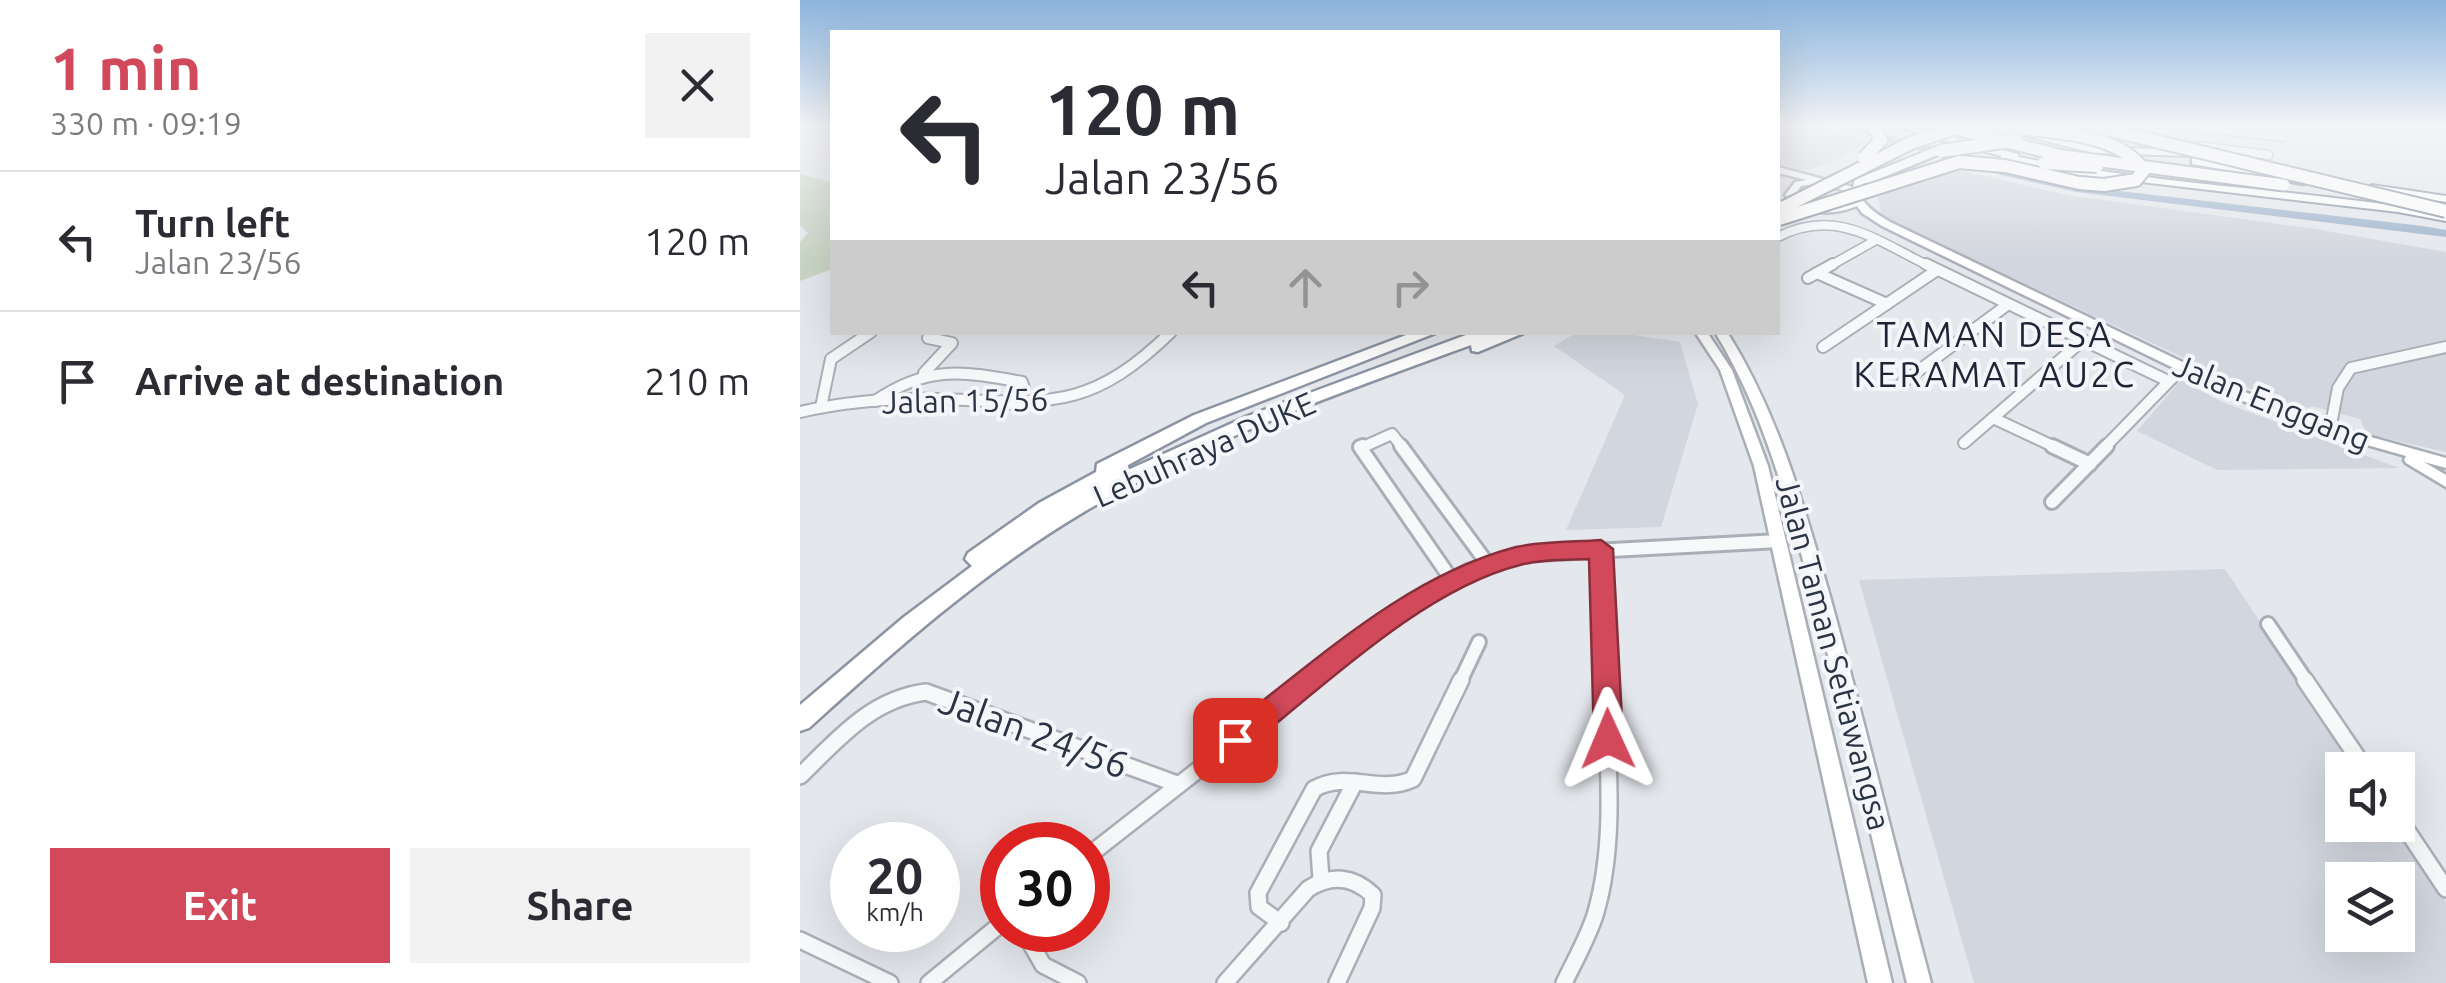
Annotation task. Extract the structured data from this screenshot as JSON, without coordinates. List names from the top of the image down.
{
  "streets": {
    "highway": ["Lebuhraya DUKE"],
    "main road": ["Jalan Enggang", "Jalan Taman Setiawangsa"],
    "street": ["Jalan 15/56", "Jalan 24/56"]
  },
  "districts": ["TAMAN DESA KERAMAT AU2C"],
  "page": {
    "heading": ["1 min", "330 m · 09:19"],
    "turn": ["120 m", "Jalan 23/56"],
    "list": [
      {
        "name": "Turn left",
        "note": "Jalan 23/56",
        "value": "120 m"
      },
      {
        "name": "Arrive at destination",
        "value": "210 m"
      }
    ],
    "speed": "20 km/h",
    "limit": "30",
    "buttons": ["Exit", "Share"]
  }
}
